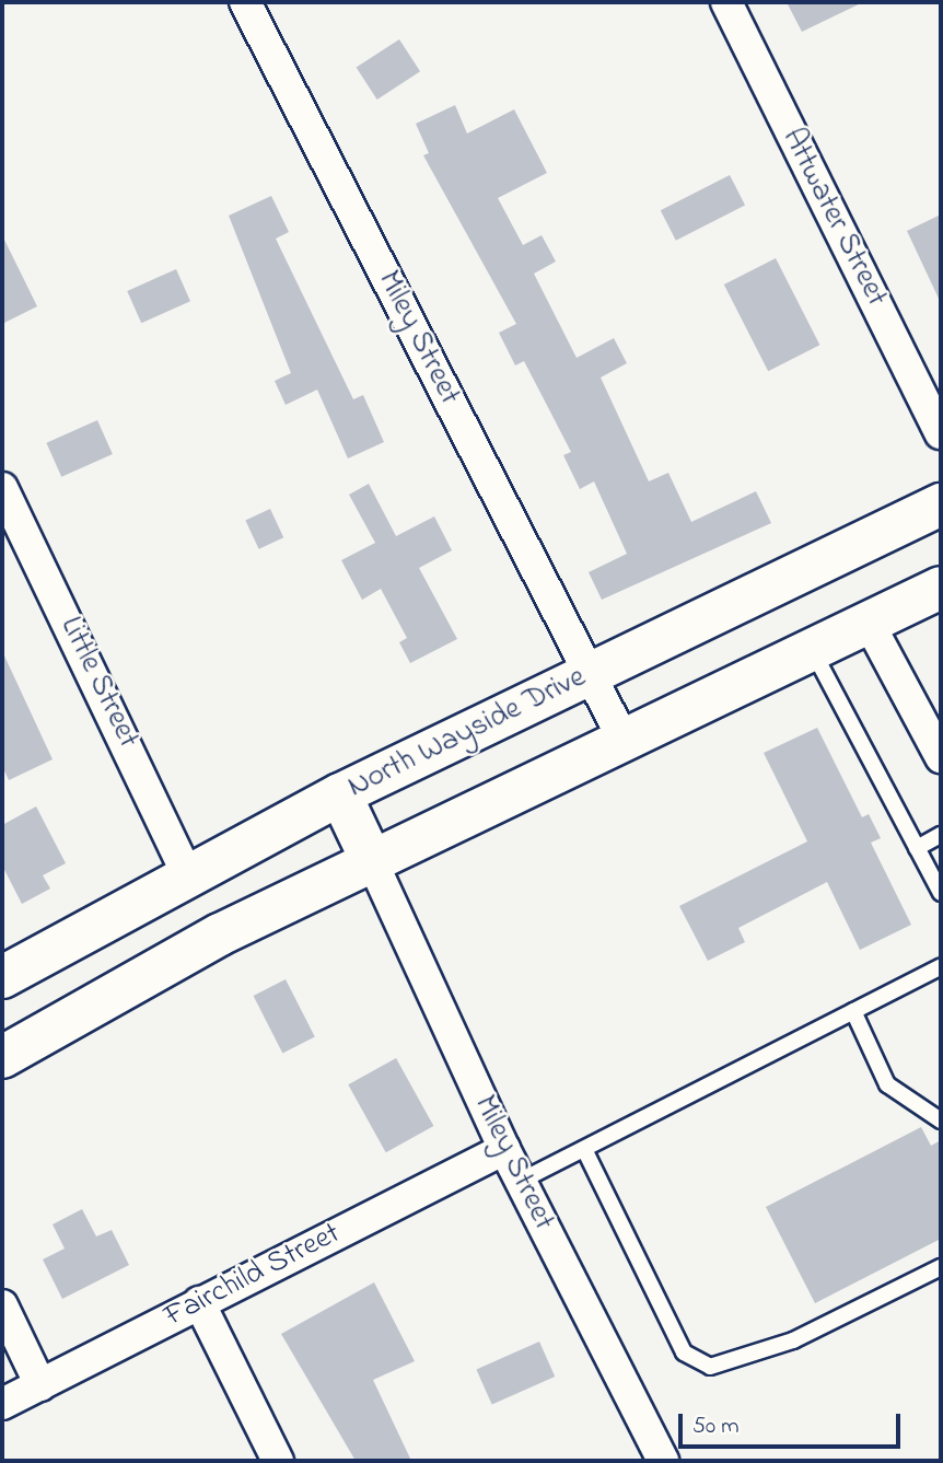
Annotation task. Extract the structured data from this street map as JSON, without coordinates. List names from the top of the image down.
{
  "streets": {
    "main road": ["North Wayside Drive"],
    "street": [
      "Attwater Street",
      "Miley Street",
      "Little Street",
      "Fairchild Street"
    ]
  },
  "crossings": [
    ["Miley Street", "North Wayside Drive"],
    ["Miley Street", "Fairchild Street"],
    ["Little Street", "North Wayside Drive"]
  ],
  "scale_bar": "50 m"
}
